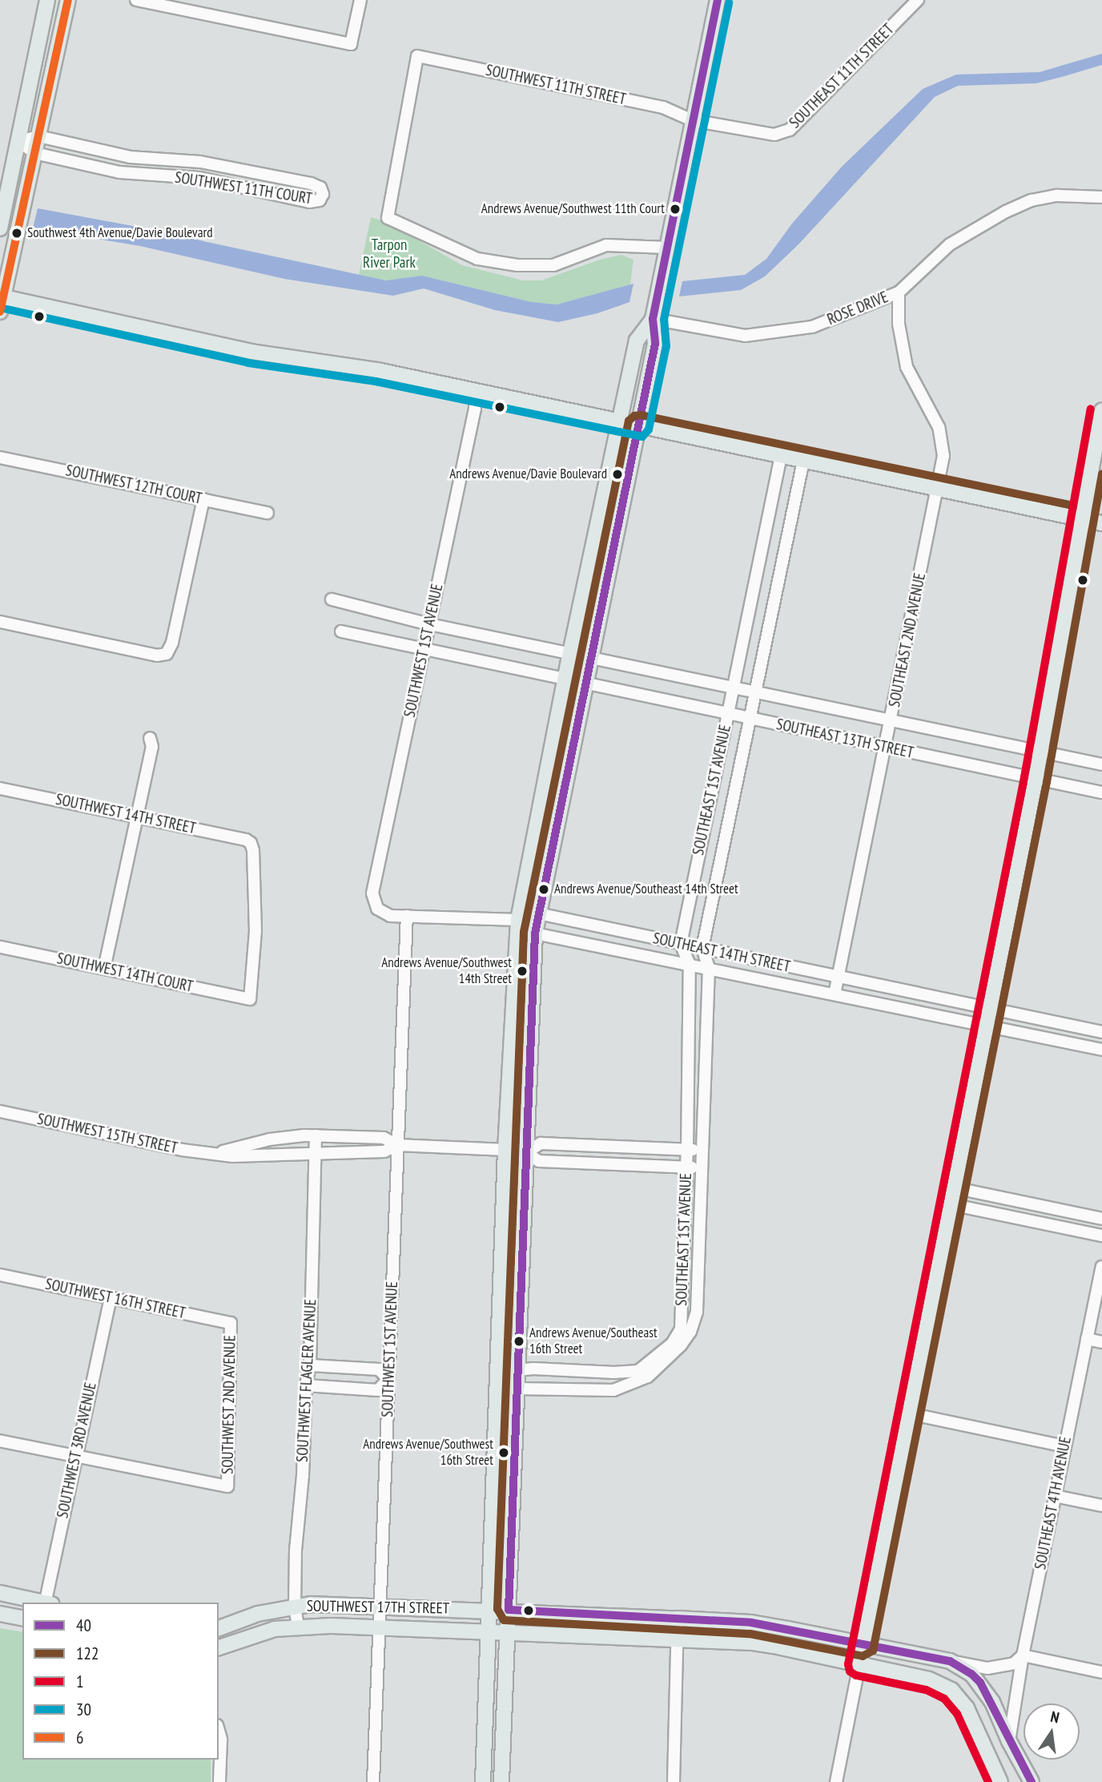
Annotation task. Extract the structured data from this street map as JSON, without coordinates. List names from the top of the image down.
{
  "streets": {
    "main road": ["SOUTHWEST 17TH STREET"],
    "street": [
      "SOUTHEAST 11TH STREET",
      "SOUTHWEST 11TH STREET",
      "SOUTHWEST 11TH COURT",
      "ROSE DRIVE",
      "SOUTHWEST 12TH COURT",
      "SOUTHEAST 2ND AVENUE",
      "SOUTHWEST 1ST AVENUE",
      "SOUTHEAST 13TH STREET",
      "SOUTHEAST 1ST AVENUE",
      "SOUTHWEST 14TH STREET",
      "SOUTHEAST 14TH STREET",
      "SOUTHWEST 14TH COURT",
      "SOUTHWEST 15TH STREET",
      "SOUTHWEST 16TH STREET",
      "SOUTHWEST FLAGLER AVENUE",
      "SOUTHWEST 2ND AVENUE",
      "SOUTHWEST 3RD AVENUE",
      "SOUTHEAST 4TH AVENUE"
    ]
  },
  "crossings": [
    ["SOUTHEAST 11TH STREET", "SOUTHWEST 11TH STREET"],
    ["ROSE DRIVE", "SOUTHEAST 2ND AVENUE"],
    ["SOUTHEAST 2ND AVENUE", "SOUTHEAST 13TH STREET"],
    ["SOUTHEAST 2ND AVENUE", "SOUTHEAST 14TH STREET"],
    ["SOUTHWEST 1ST AVENUE", "SOUTHEAST 13TH STREET"],
    ["SOUTHWEST 1ST AVENUE", "SOUTHWEST 15TH STREET"],
    ["SOUTHWEST 1ST AVENUE", "SOUTHWEST 17TH STREET"],
    ["SOUTHEAST 13TH STREET", "SOUTHEAST 1ST AVENUE"],
    ["SOUTHEAST 1ST AVENUE", "SOUTHEAST 14TH STREET"],
    ["SOUTHEAST 1ST AVENUE", "SOUTHWEST 15TH STREET"],
    ["SOUTHWEST 14TH STREET", "SOUTHWEST 14TH COURT"],
    ["SOUTHWEST 15TH STREET", "SOUTHWEST FLAGLER AVENUE"],
    ["SOUTHWEST 16TH STREET", "SOUTHWEST 2ND AVENUE"],
    ["SOUTHWEST 16TH STREET", "SOUTHWEST 3RD AVENUE"],
    ["SOUTHWEST FLAGLER AVENUE", "SOUTHWEST 17TH STREET"],
    ["SOUTHWEST 2ND AVENUE", "SOUTHWEST 3RD AVENUE"]
  ],
  "parks": ["Tarpon River Park"],
  "places": [
    "Andrews Avenue/Southwest 11th Court",
    "Southwest 4th Avenue/Davie Boulevard",
    "Andrews Avenue/Davie Boulevard",
    "Andrews Avenue/Southeast 14th Street",
    "Andrews Avenue/Southwest 14th Street",
    "Andrews Avenue/Southeast 16th Street",
    "Andrews Avenue/Southwest 16th Street"
  ],
  "lines": [
    "transit line 40",
    "transit line 6",
    "transit line 30",
    "transit line 1",
    "transit line 122"
  ],
  "legend": [
    "40",
    "122",
    "1",
    "30",
    "6"
  ],
  "north": "top"
}
